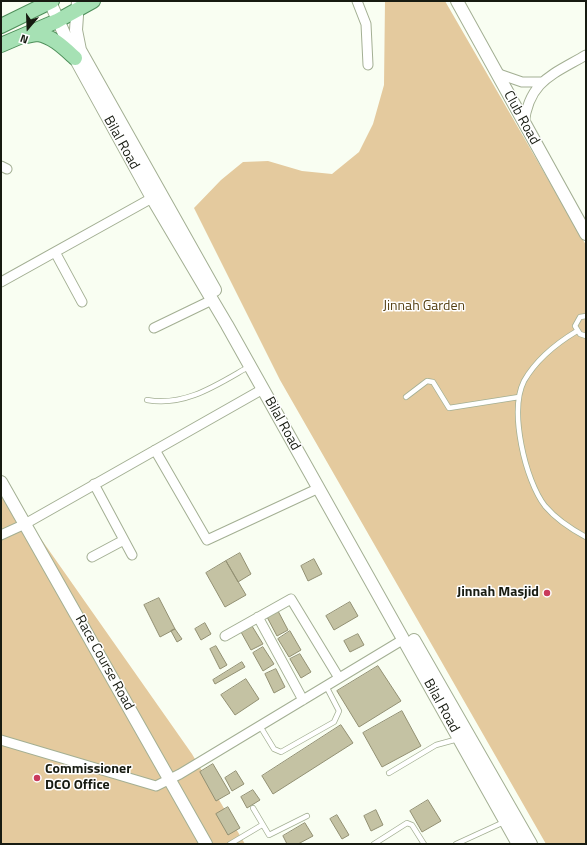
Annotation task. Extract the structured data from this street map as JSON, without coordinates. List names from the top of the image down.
{
  "streets": {
    "main road": ["Club Road", "Bilal Road", "Race Course Road"]
  },
  "parks": ["Jinnah Garden"],
  "places": ["Jinnah Masjid", "Commissioner DCO Office"],
  "north": "bottom"
}
